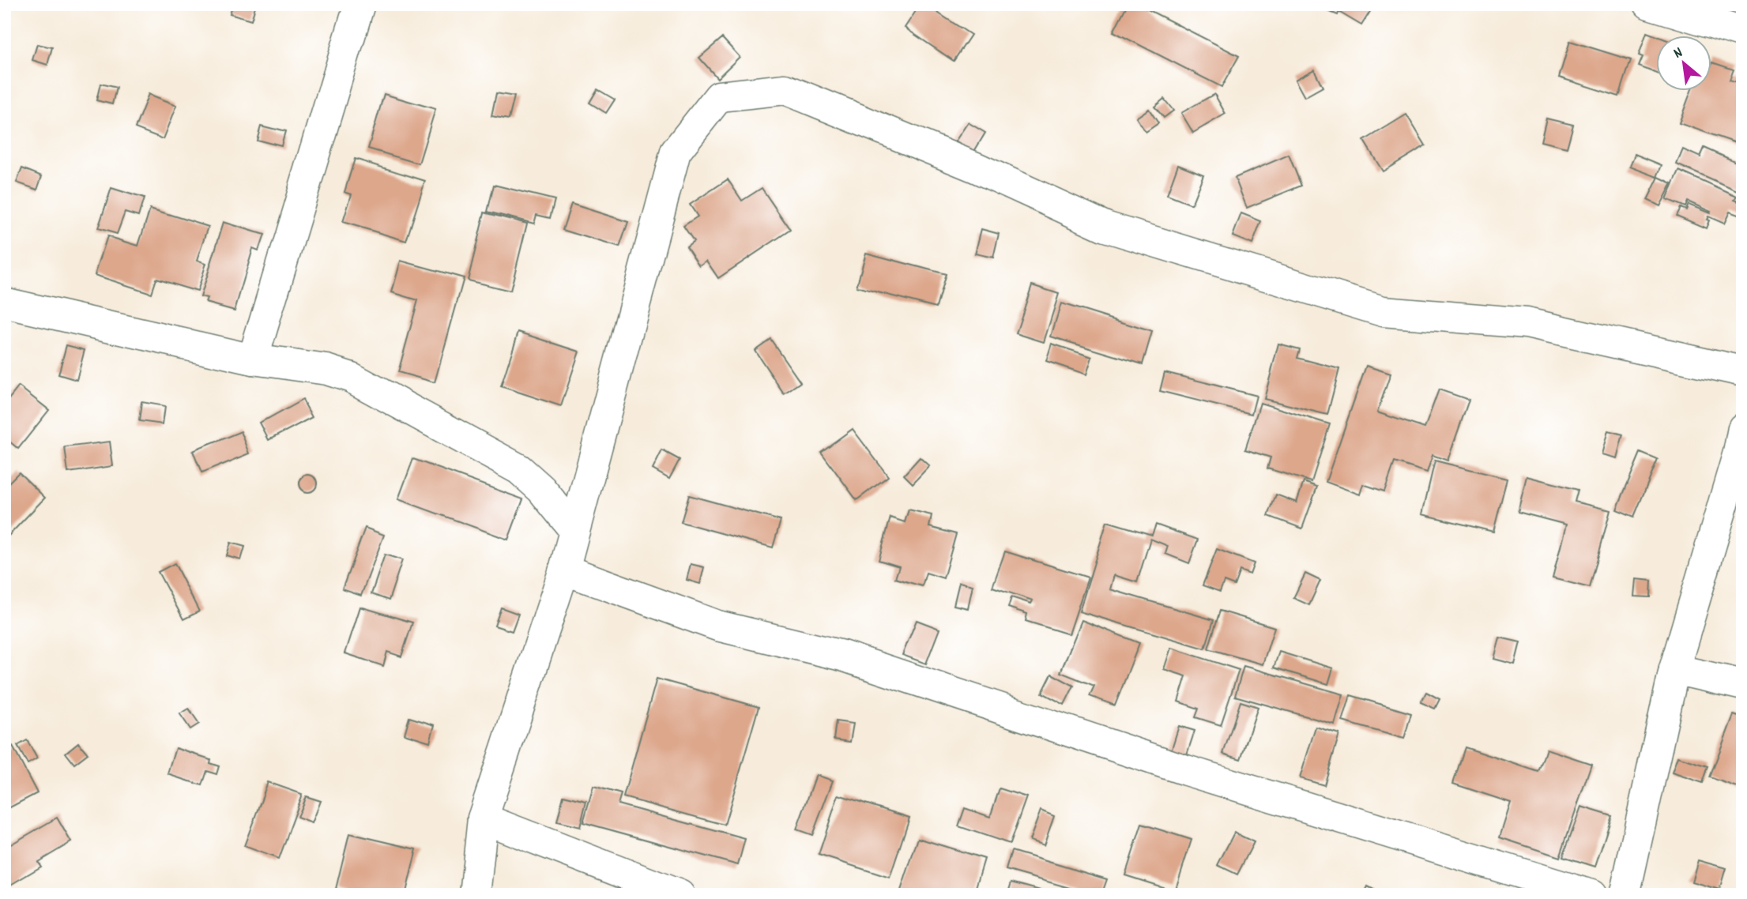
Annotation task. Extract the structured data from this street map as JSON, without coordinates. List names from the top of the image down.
{
  "north": "top left"
}
